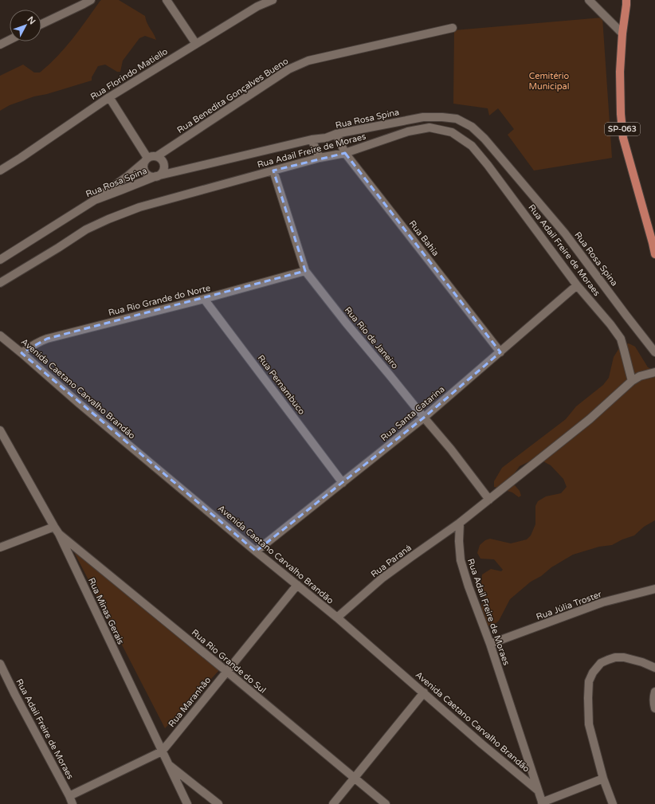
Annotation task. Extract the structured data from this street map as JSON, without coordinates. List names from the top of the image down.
{
  "streets": {
    "main road": ["SP-063"],
    "street": [
      "Rua Florindo Matiello",
      "Rua Benedita Gonçalves Bueno",
      "Rua Rosa Spina",
      "Rua Adail Freire de Moraes",
      "Rua Bahia",
      "Rua Rio Grande do Norte",
      "Rua Rio de Janeiro",
      "Rua Pernambuco",
      "Avenida Caetano Carvalho Brandão",
      "Rua Santa Catarina",
      "Rua Paraná",
      "Rua Júlia Troster",
      "Rua Minas Gerais",
      "Rua Rio Grande do Sul",
      "Rua Maranhão"
    ]
  },
  "crossings": [
    ["Rua Benedita Gonçalves Bueno", "Rua Rosa Spina"],
    ["Rua Rosa Spina", "Rua Bahia"],
    ["Rua Adail Freire de Moraes", "Rua Bahia"],
    ["Rua Adail Freire de Moraes", "Rua Rio de Janeiro"],
    ["Rua Adail Freire de Moraes", "Avenida Caetano Carvalho Brandão"],
    ["Rua Adail Freire de Moraes", "Rua Santa Catarina"],
    ["Rua Adail Freire de Moraes", "Rua Paraná"],
    ["Rua Adail Freire de Moraes", "Rua Júlia Troster"],
    ["Rua Adail Freire de Moraes", "Rua Maranhão"],
    ["Rua Bahia", "Rua Santa Catarina"],
    ["Rua Rio Grande do Norte", "Rua Rio de Janeiro"],
    ["Rua Rio Grande do Norte", "Rua Pernambuco"],
    ["Rua Rio Grande do Norte", "Avenida Caetano Carvalho Brandão"],
    ["Rua Rio de Janeiro", "Rua Santa Catarina"],
    ["Rua Pernambuco", "Rua Santa Catarina"],
    ["Avenida Caetano Carvalho Brandão", "Rua Santa Catarina"],
    ["Avenida Caetano Carvalho Brandão", "Rua Paraná"],
    ["Avenida Caetano Carvalho Brandão", "Rua Maranhão"],
    ["Rua Minas Gerais", "Rua Rio Grande do Sul"],
    ["Rua Minas Gerais", "Rua Maranhão"],
    ["Rua Rio Grande do Sul", "Rua Maranhão"]
  ],
  "parks": ["Cemitério Municipal"],
  "north": "top right"
}
